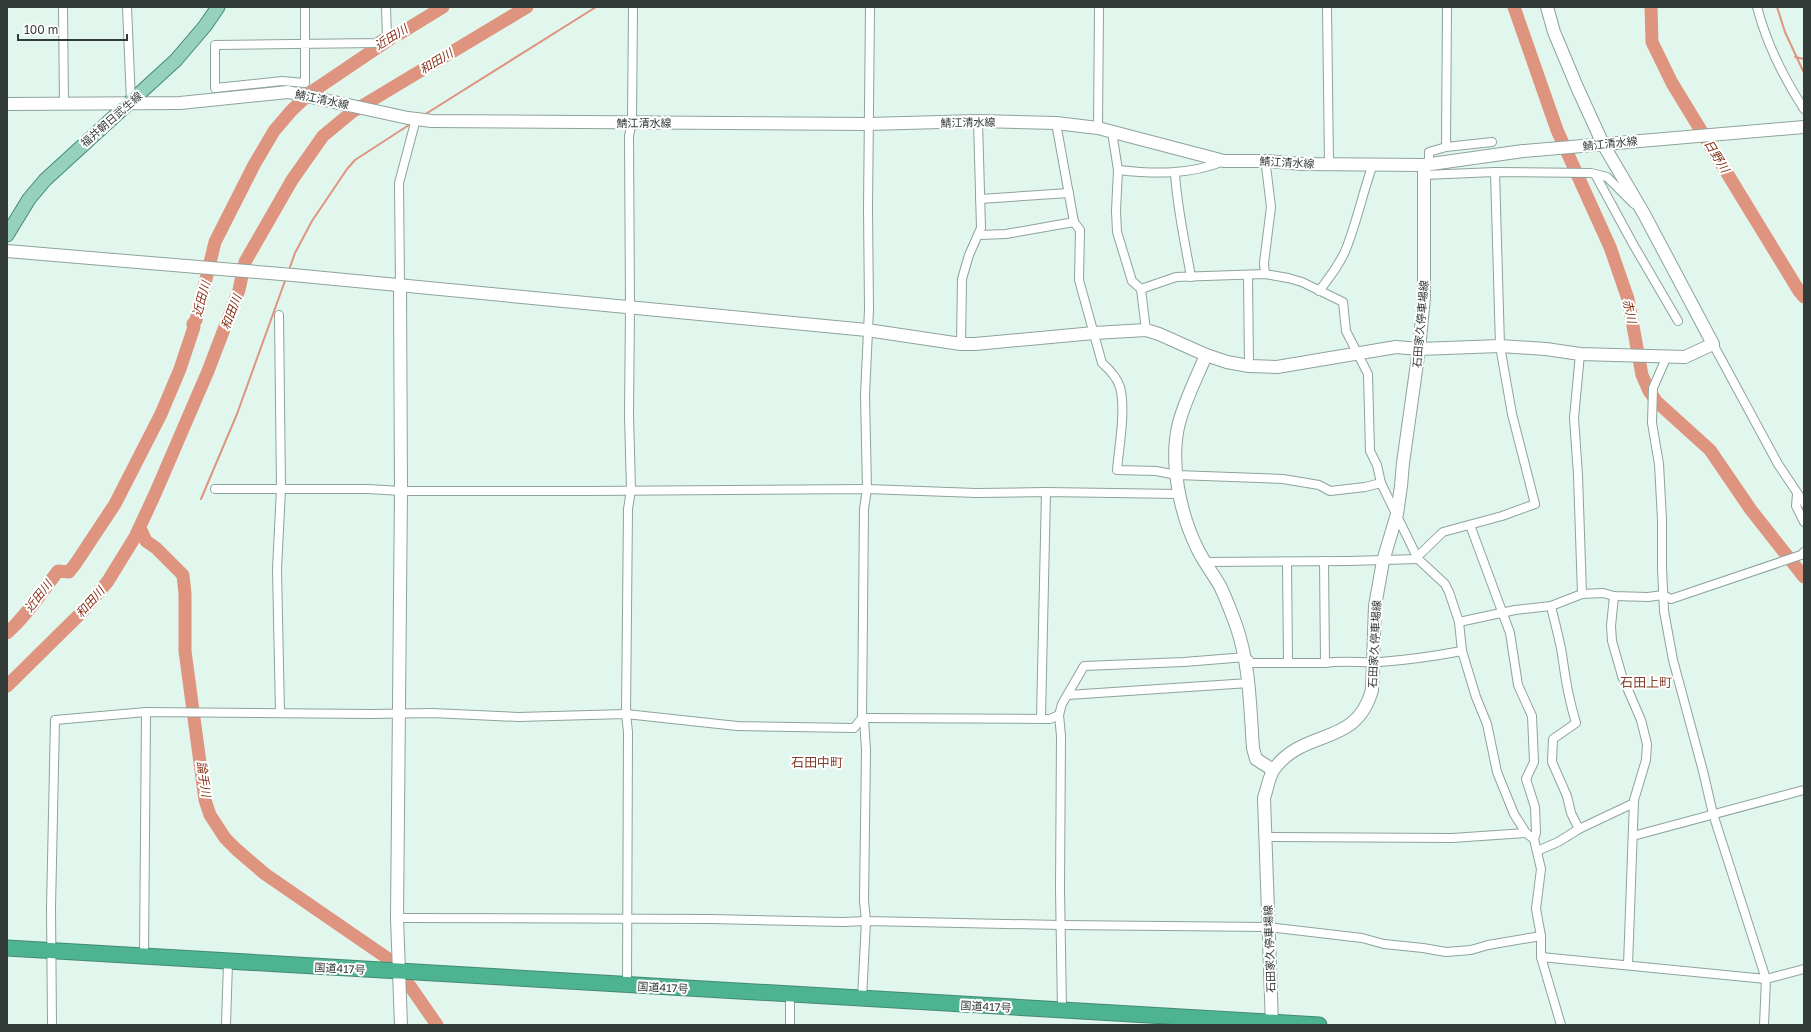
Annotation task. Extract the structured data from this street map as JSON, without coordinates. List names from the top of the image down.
{
  "streets": {
    "highway": ["国道417号"],
    "main road": ["福井朝日武生線"],
    "street": ["鯖江清水線", "石田家久停車場線"]
  },
  "crossings": [
    ["鯖江清水線", "福井朝日武生線"],
    ["鯖江清水線", "石田家久停車場線"],
    ["石田家久停車場線", "国道417号"]
  ],
  "districts": ["石田上町", "石田中町"],
  "water": [
    "近田川",
    "和田川",
    "日野川",
    "赤川",
    "論手川"
  ],
  "scale_bar": "100 m"
}
